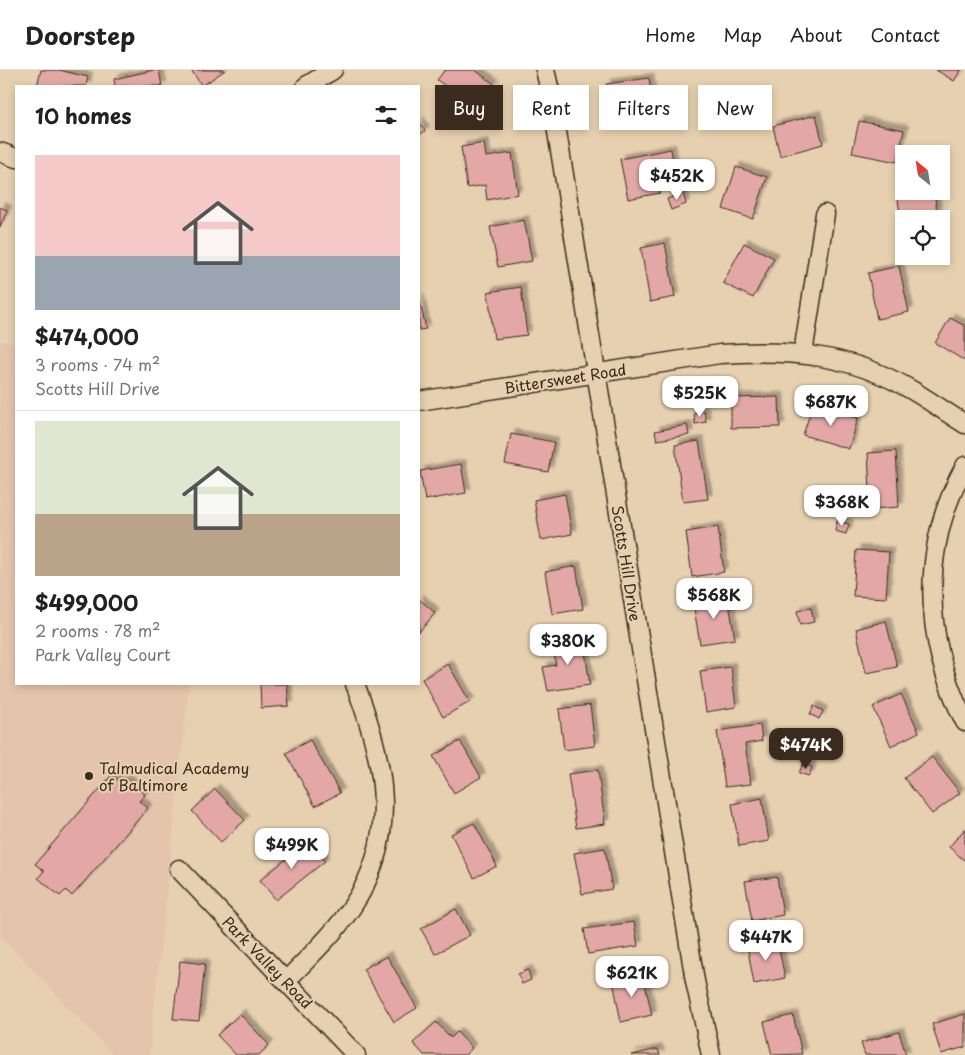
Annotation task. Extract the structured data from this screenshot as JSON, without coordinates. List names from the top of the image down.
{
  "streets": {
    "street": ["Bittersweet Road", "Scotts Hill Drive", "Park Valley Road"]
  },
  "crossings": [
    ["Bittersweet Road", "Scotts Hill Drive"]
  ],
  "places": ["Talmudical Academy of Baltimore"],
  "north": "top left",
  "page": {
    "header": "Doorstep",
    "nav": [
      "Home",
      "Map",
      "About",
      "Contact"
    ],
    "chip": [
      "Buy",
      "Rent",
      "Filters",
      "New"
    ],
    "heading": "10 homes",
    "list": [
      {
        "name": "$474,000",
        "note": "3 rooms · 74 m² · Scotts Hill Drive"
      },
      {
        "name": "$499,000",
        "note": "2 rooms · 78 m² · Park Valley Court"
      }
    ],
    "price": [
      "$452K",
      "$525K",
      "$687K",
      "$368K",
      "$568K",
      "$380K",
      "$474K",
      "$499K",
      "$447K",
      "$621K"
    ]
  }
}
